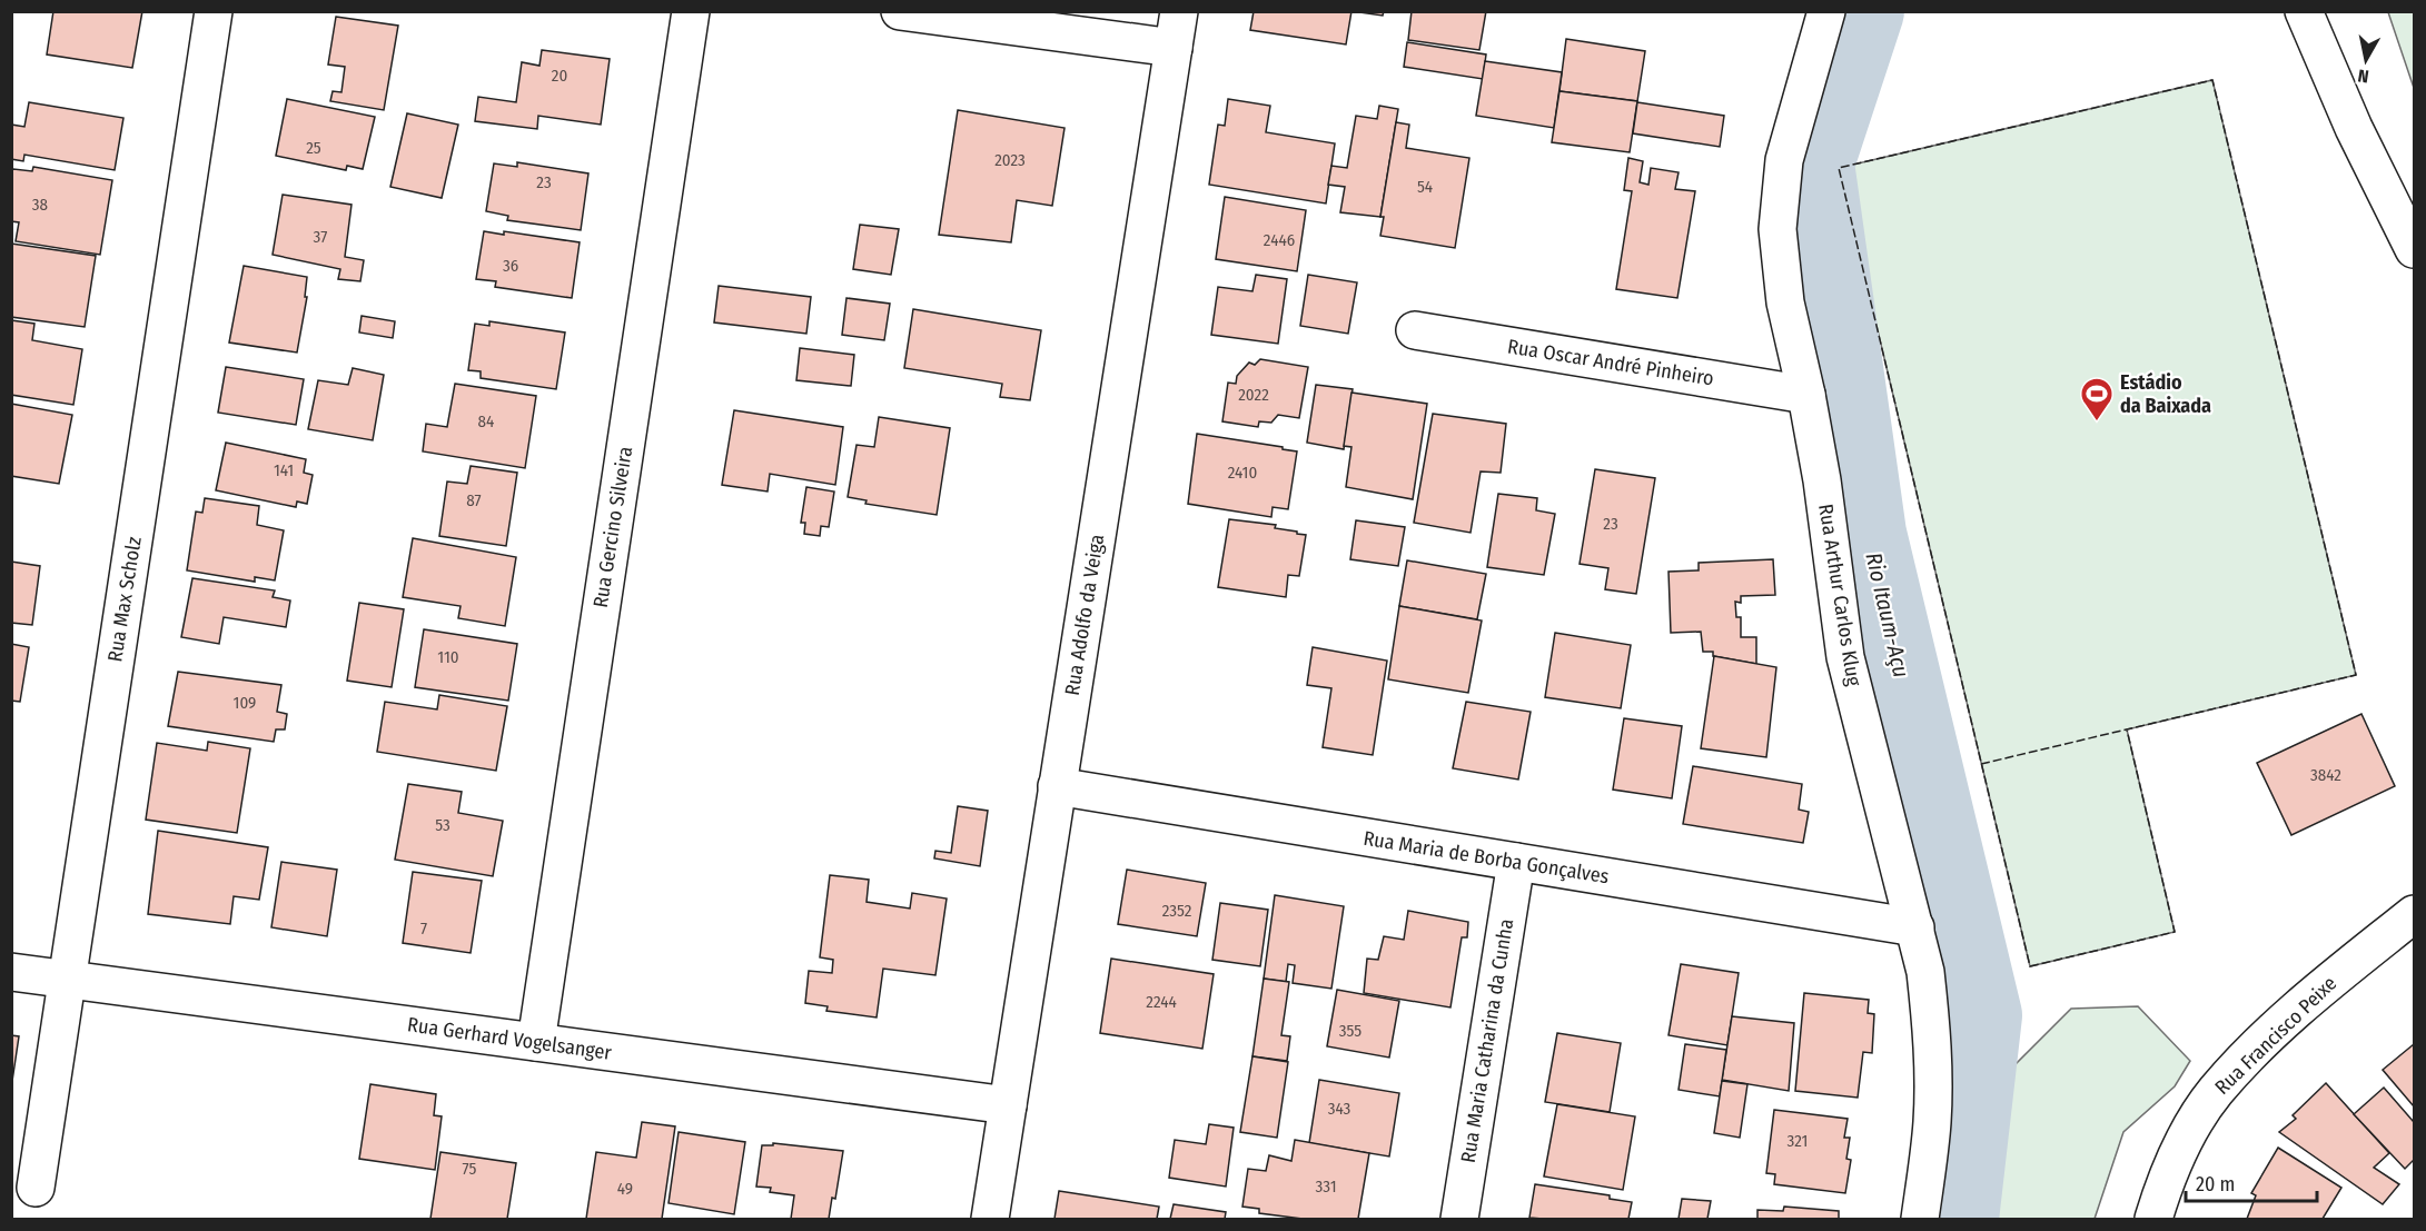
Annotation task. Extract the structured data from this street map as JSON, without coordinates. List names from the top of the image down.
{
  "streets": {
    "street": [
      "Rua Oscar André Pinheiro",
      "Rua Gercino Silveira",
      "Rua Arthur Carlos Klug",
      "Rua Max Scholz",
      "Rua Adolfo da Veiga",
      "Rua Maria de Borba Gonçalves",
      "Rua Francisco Peixe",
      "Rua Gerhard Vogelsanger",
      "Rua Maria Catharina da Cunha"
    ]
  },
  "crossings": [
    ["Rua Oscar André Pinheiro", "Rua Arthur Carlos Klug"],
    ["Rua Gercino Silveira", "Rua Gerhard Vogelsanger"],
    ["Rua Arthur Carlos Klug", "Rua Maria de Borba Gonçalves"],
    ["Rua Max Scholz", "Rua Gerhard Vogelsanger"],
    ["Rua Adolfo da Veiga", "Rua Maria de Borba Gonçalves"],
    ["Rua Adolfo da Veiga", "Rua Gerhard Vogelsanger"],
    ["Rua Maria de Borba Gonçalves", "Rua Maria Catharina da Cunha"]
  ],
  "water": ["Rio Itaum-Açu"],
  "places": {
    "sports": ["Estádio da Baixada"]
  },
  "house_numbers": [
    "20",
    "25",
    "2023",
    "23",
    "54",
    "38",
    "37",
    "2446",
    "36",
    "2022",
    "84",
    "141",
    "2410",
    "87",
    "23",
    "110",
    "109",
    "3842",
    "53",
    "2352",
    "7",
    "2244",
    "355",
    "343",
    "321",
    "75",
    "331",
    "49"
  ],
  "scale_bar": "20 m",
  "north": "bottom"
}
